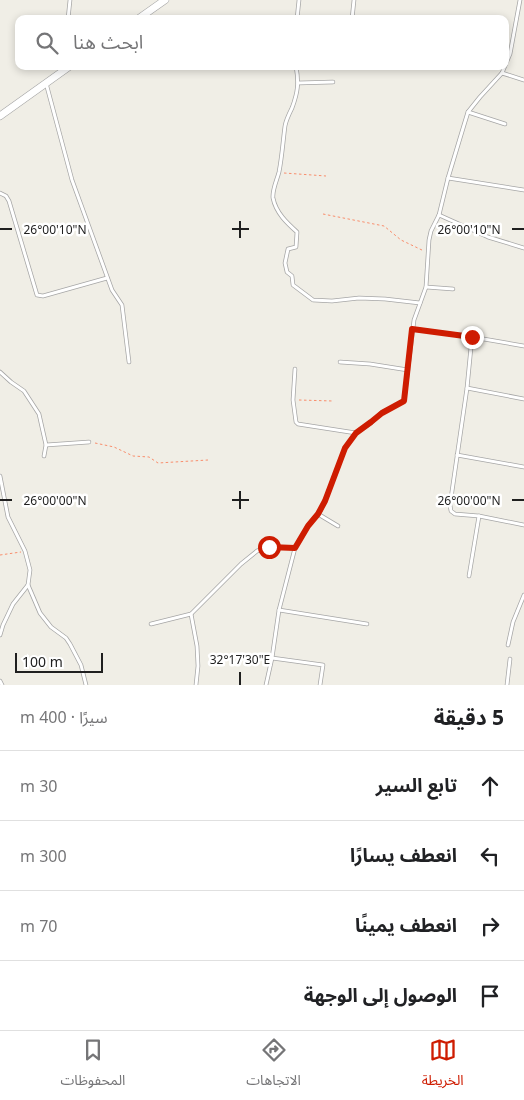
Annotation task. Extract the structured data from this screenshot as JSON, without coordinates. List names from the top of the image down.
{
  "scale_bar": "100 m",
  "page": {
    "search": "ابحث هنا",
    "scale": "100 m",
    "heading": ["5 دقيقة", "سيرًا · 400 m"],
    "list": [
      ["تابع السير", "30 m"],
      ["انعطف يسارًا", "300 m"],
      ["انعطف يمينًا", "70 m"],
      "الوصول إلى الوجهة"
    ],
    "nav": ["الخريطة", "الاتجاهات", "المحفوظات"]
  },
  "coordinates": ["26°00'10\"N", "26°00'00\"N", "32°17'30\"E"]
}
